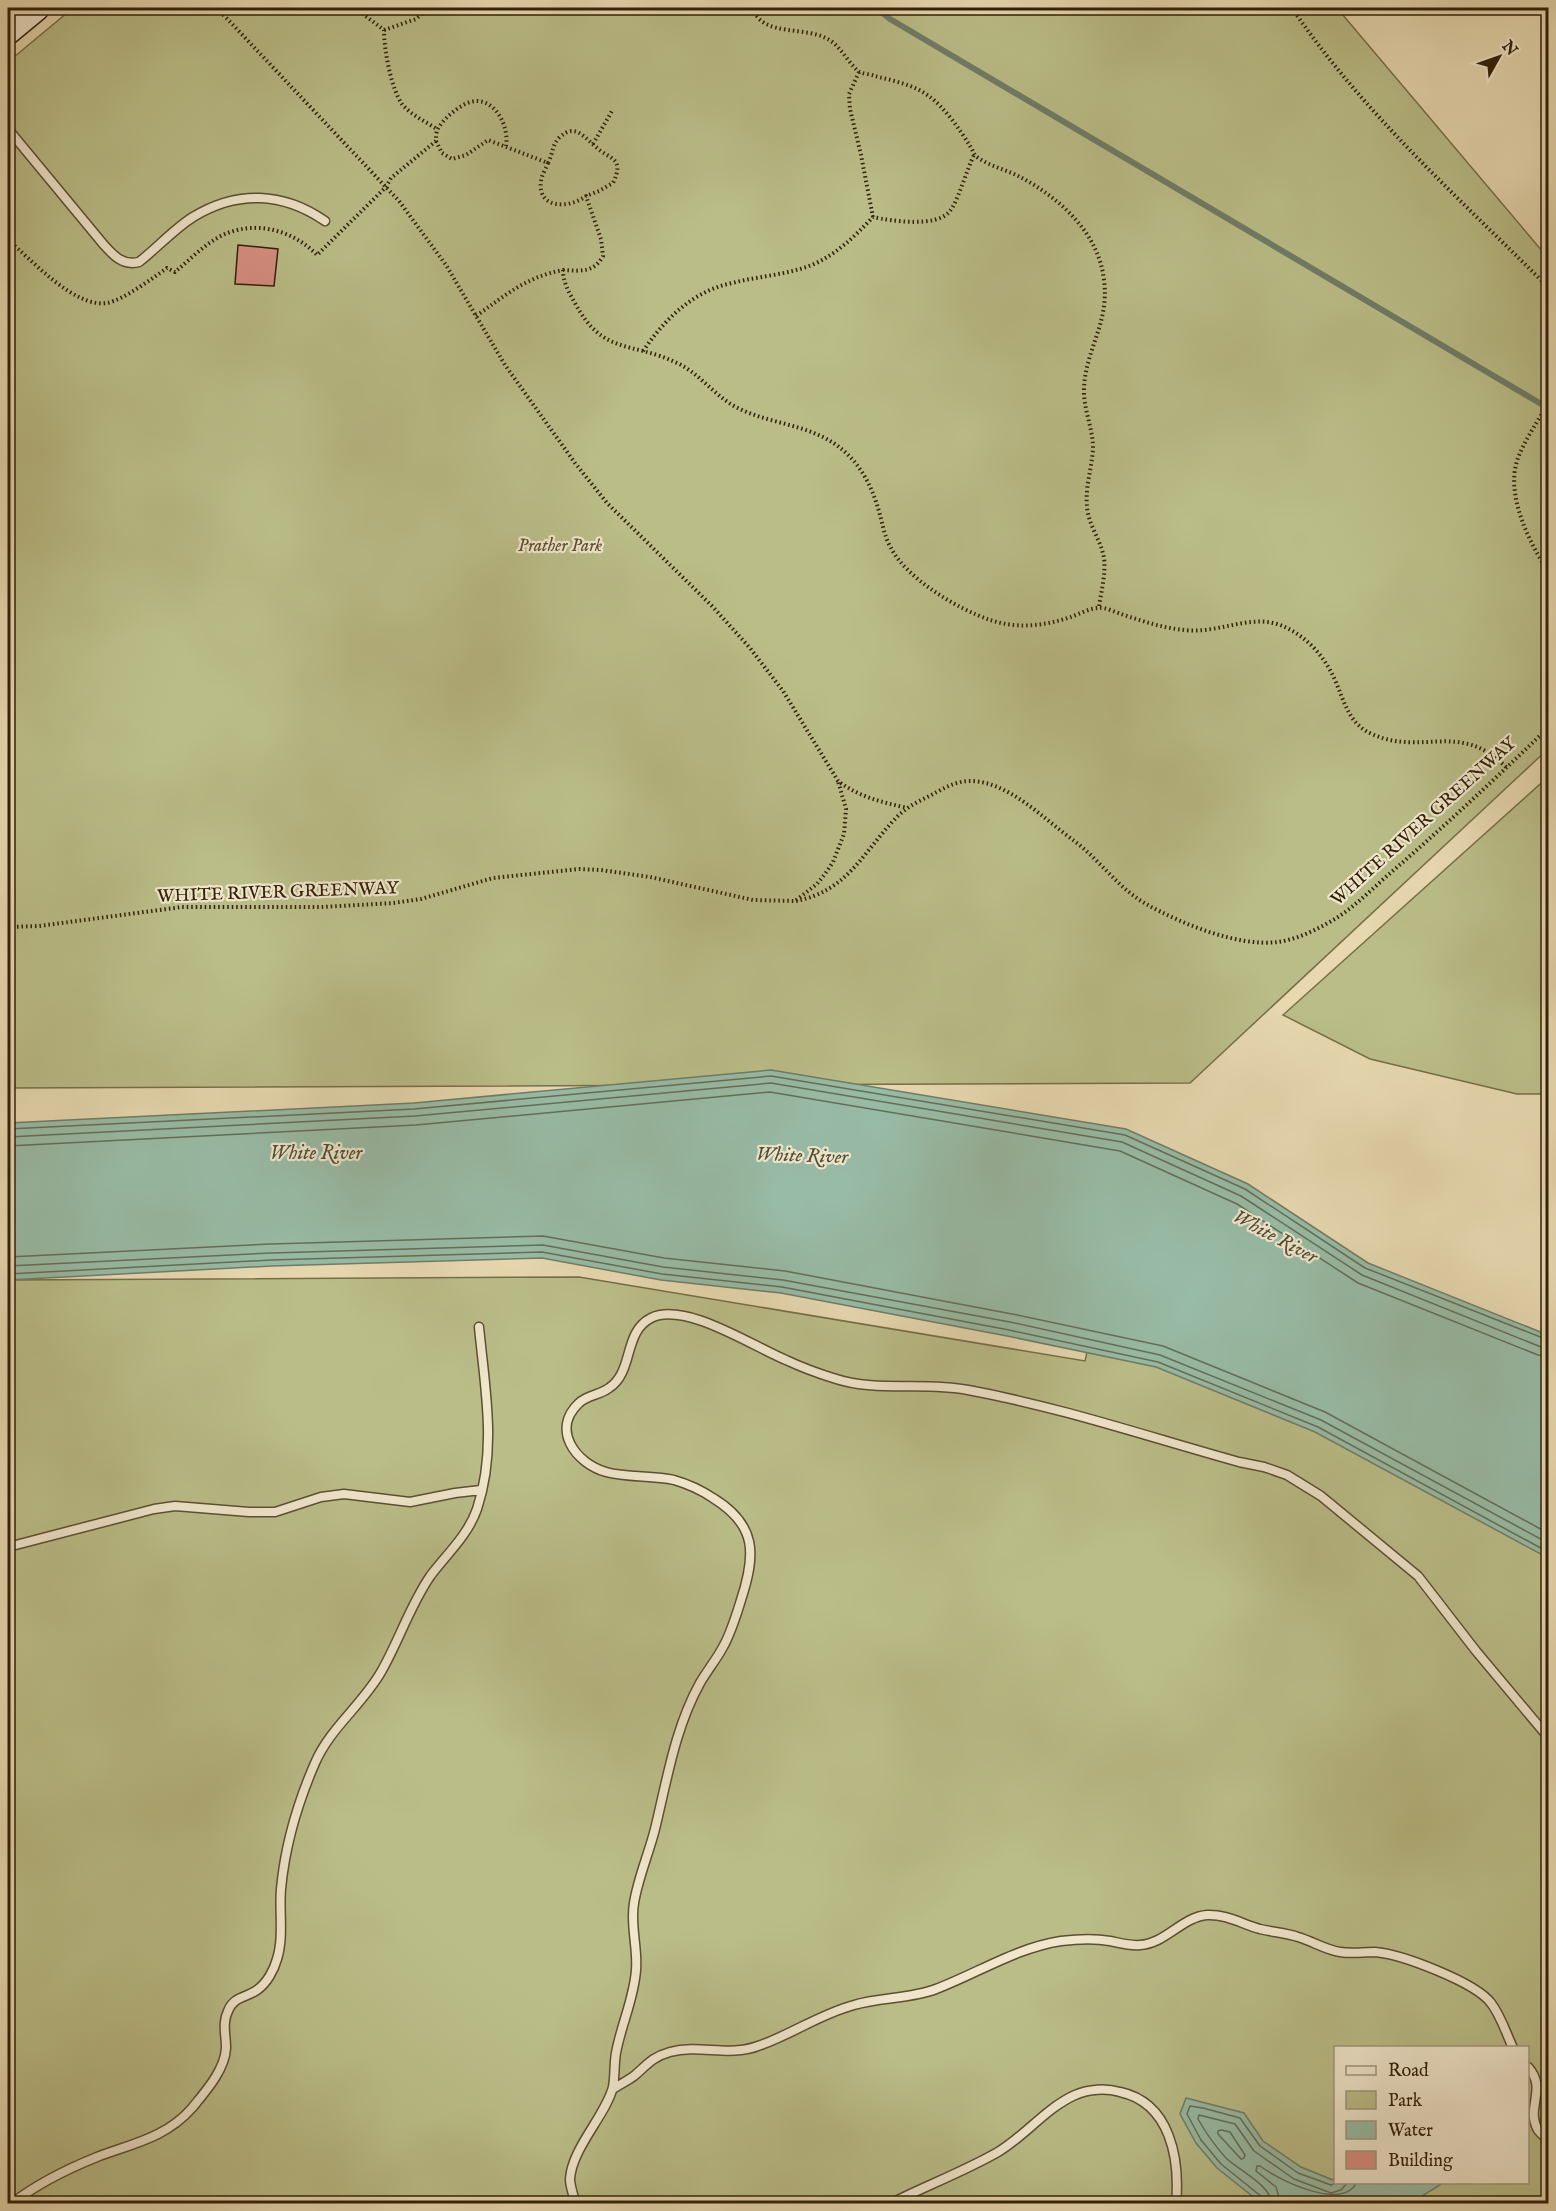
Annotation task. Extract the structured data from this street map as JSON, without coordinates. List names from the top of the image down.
{
  "streets": {
    "path": ["WHITE RIVER GREENWAY"]
  },
  "water": ["White River"],
  "parks": ["Prather Park"],
  "legend": [
    "Road",
    "Park",
    "Water",
    "Building"
  ],
  "north": "top right"
}
